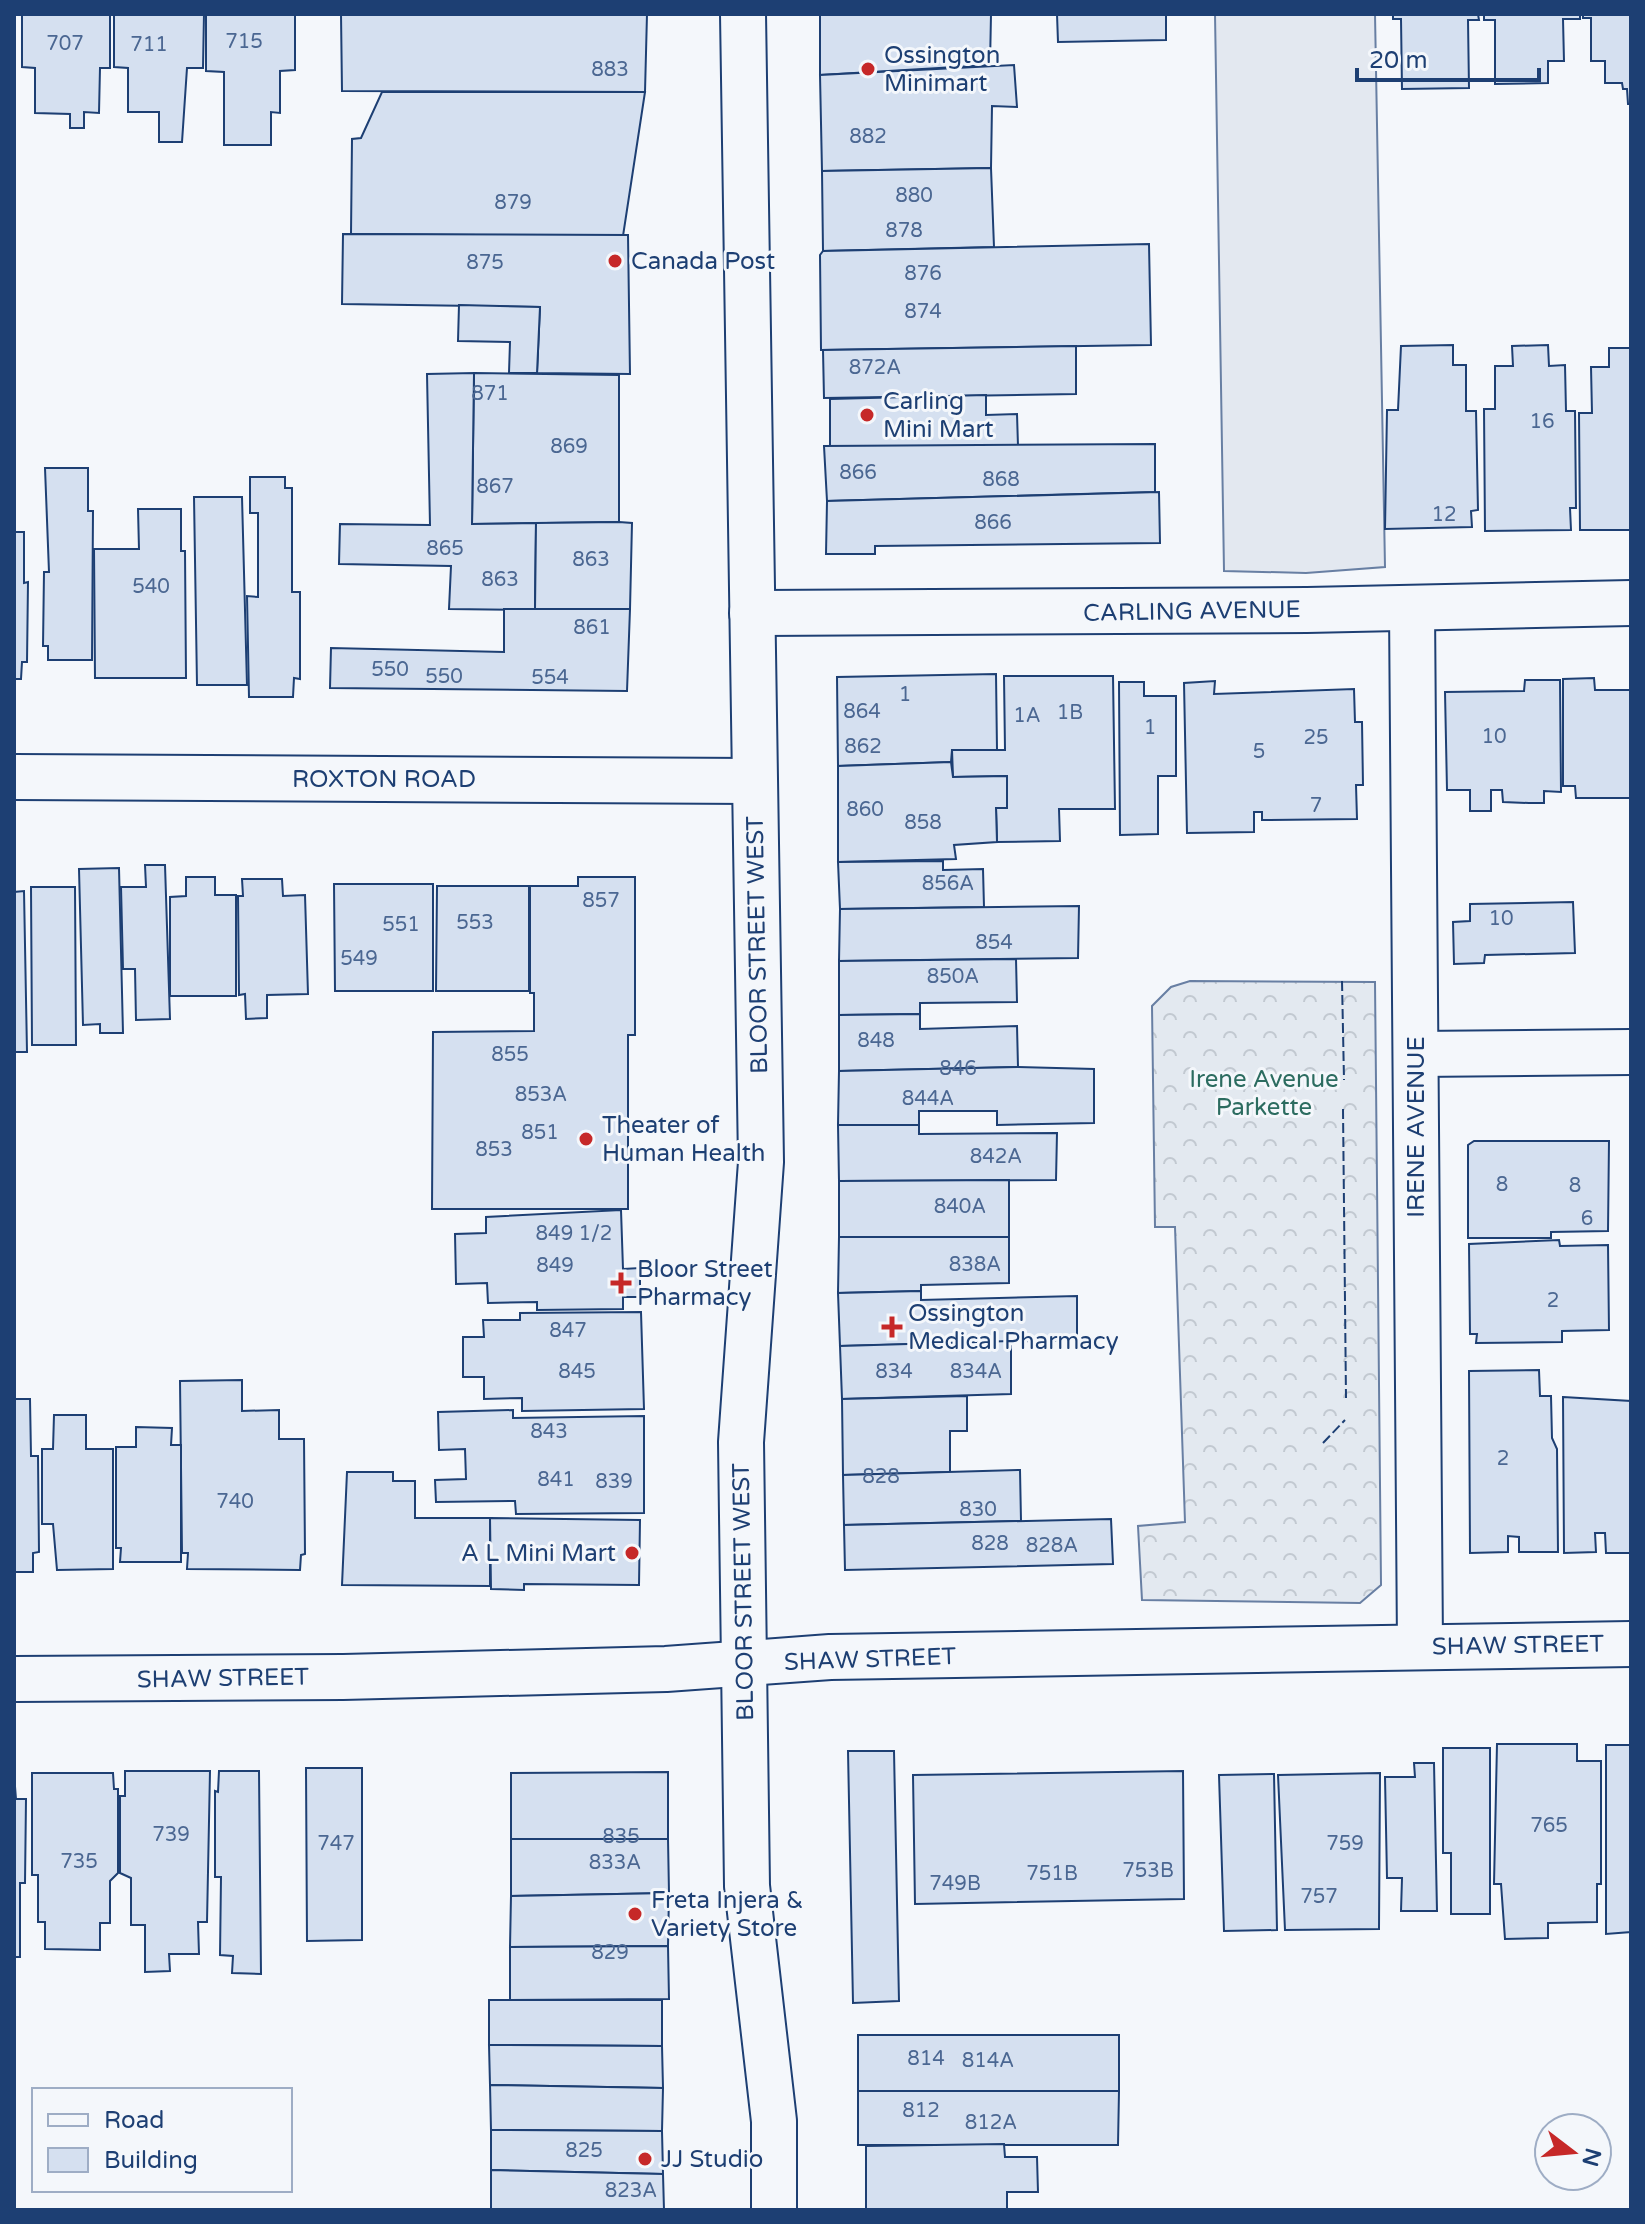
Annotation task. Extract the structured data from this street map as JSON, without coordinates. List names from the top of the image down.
{
  "streets": {
    "street": [
      "CARLING AVENUE",
      "ROXTON ROAD",
      "BLOOR STREET WEST",
      "IRENE AVENUE",
      "SHAW STREET"
    ]
  },
  "crossings": [
    ["CARLING AVENUE", "BLOOR STREET WEST"],
    ["CARLING AVENUE", "IRENE AVENUE"],
    ["ROXTON ROAD", "BLOOR STREET WEST"],
    ["BLOOR STREET WEST", "SHAW STREET"],
    ["IRENE AVENUE", "SHAW STREET"]
  ],
  "parks": ["Irene Avenue Parkette"],
  "places": {
    "other": [
      "Ossington Minimart",
      "Canada Post",
      "Carling Mini Mart",
      "Theater of Human Health",
      "A L Mini Mart",
      "Freta Injera & Variety Store",
      "JJ Studio"
    ],
    "health": ["Bloor Street Pharmacy", "Ossington Medical Pharmacy"]
  },
  "house_numbers": [
    "715",
    "707",
    "711",
    "883",
    "882",
    "880",
    "879",
    "878",
    "875",
    "876",
    "874",
    "872A",
    "871",
    "16",
    "869",
    "866",
    "868",
    "867",
    "12",
    "866",
    "865",
    "863",
    "863",
    "540",
    "861",
    "550",
    "550",
    "554",
    "1",
    "864",
    "1B",
    "1A",
    "1",
    "10",
    "25",
    "862",
    "5",
    "7",
    "860",
    "858",
    "856A",
    "857",
    "10",
    "553",
    "551",
    "854",
    "549",
    "850A",
    "848",
    "855",
    "846",
    "853A",
    "844A",
    "851",
    "853",
    "842A",
    "8",
    "8",
    "840A",
    "6",
    "849 1/2",
    "838A",
    "849",
    "2",
    "847",
    "845",
    "834",
    "834A",
    "843",
    "2",
    "828",
    "841",
    "839",
    "740",
    "830",
    "828",
    "828A",
    "765",
    "739",
    "835",
    "747",
    "759",
    "735",
    "833A",
    "753B",
    "751B",
    "749B",
    "757",
    "829",
    "814",
    "814A",
    "812",
    "812A",
    "825",
    "823A"
  ],
  "legend": ["Road", "Building"],
  "scale_bar": "20 m",
  "north": "right"
}
